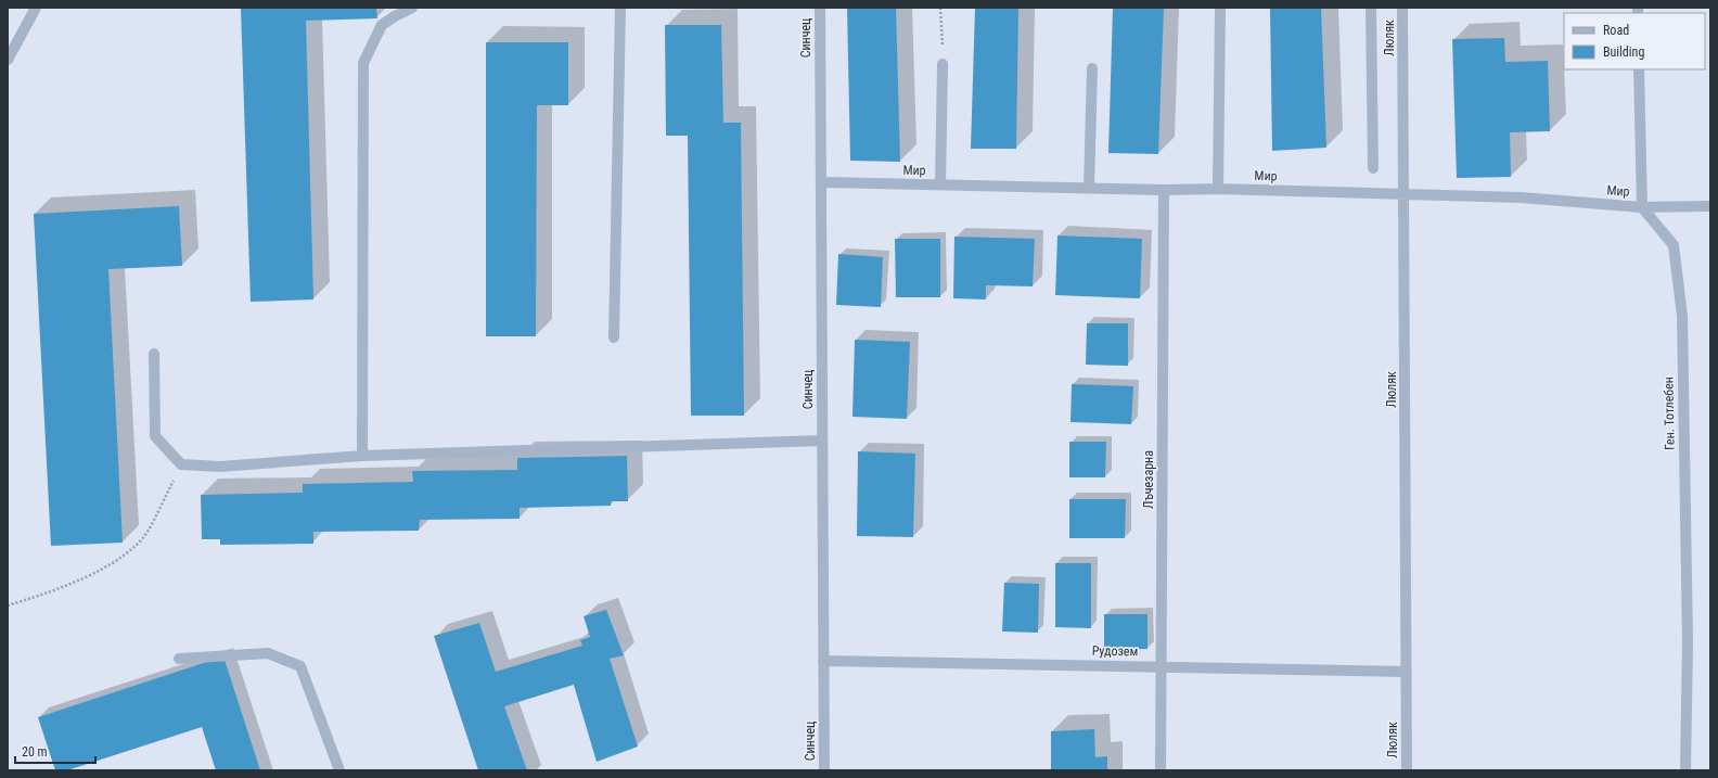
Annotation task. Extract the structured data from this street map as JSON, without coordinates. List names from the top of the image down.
{
  "streets": {
    "street": [
      "Синчец",
      "Люляк",
      "Мир",
      "Ген. Тотлебен",
      "Лъчезарна",
      "Рудозем"
    ]
  },
  "crossings": [
    ["Синчец", "Мир"],
    ["Синчец", "Рудозем"],
    ["Люляк", "Мир"],
    ["Люляк", "Рудозем"],
    ["Мир", "Ген. Тотлебен"],
    ["Мир", "Лъчезарна"],
    ["Лъчезарна", "Рудозем"]
  ],
  "legend": ["Road", "Building"],
  "scale_bar": "20 m"
}
